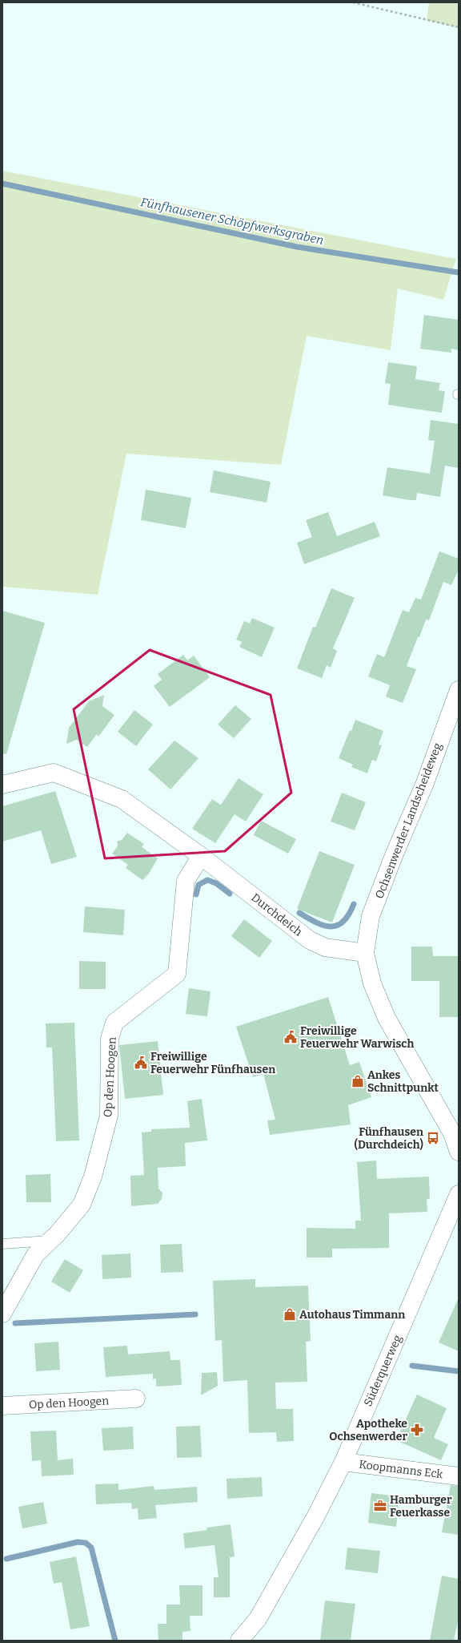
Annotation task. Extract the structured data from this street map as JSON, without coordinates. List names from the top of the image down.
{
  "streets": {
    "street": [
      "Ochsenwerder Landscheideweg",
      "Durchdeich",
      "Op den Hoogen",
      "Süderquerweg",
      "Koopmanns Eck"
    ]
  },
  "crossings": [
    ["Ochsenwerder Landscheideweg", "Durchdeich"],
    ["Durchdeich", "Op den Hoogen"],
    ["Süderquerweg", "Koopmanns Eck"]
  ],
  "water": ["Fünfhausener Schöpfwerksgraben"],
  "places": {
    "public building": ["Freiwillige Feuerwehr Warwisch", "Freiwillige Feuerwehr Fünfhausen"],
    "shop": ["Ankes Schnittpunkt", "Autohaus Timmann"],
    "bus stop": ["Fünfhausen (Durchdeich)"],
    "pharmacy": ["Apotheke Ochsenwerder"],
    "office": ["Hamburger Feuerkasse"]
  }
}
